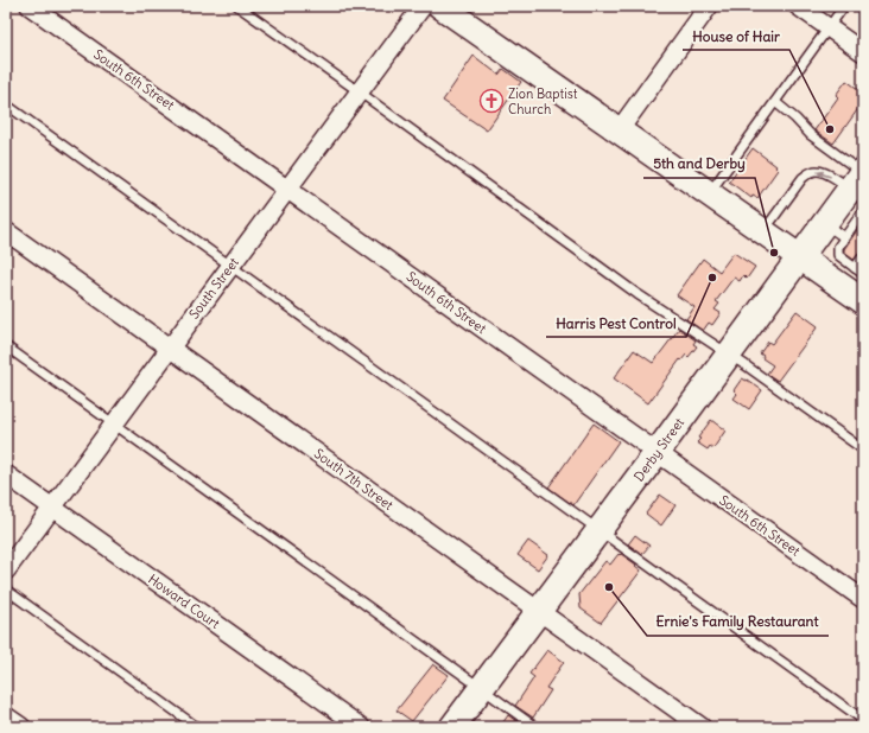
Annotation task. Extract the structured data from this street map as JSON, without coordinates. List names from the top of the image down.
{
  "streets": {
    "main road": ["Derby Street"],
    "street": [
      "South 6th Street",
      "South Street",
      "South 7th Street",
      "Howard Court"
    ]
  },
  "crossings": [
    ["South 6th Street", "South Street"],
    ["South 6th Street", "Derby Street"],
    ["South Street", "South 7th Street"],
    ["South Street", "Howard Court"],
    ["Derby Street", "South 7th Street"]
  ],
  "places": {
    "church": ["Zion Baptist Church"],
    "other": [
      "House of Hair",
      "5th and Derby",
      "Harris Pest Control",
      "Ernie's Family Restaurant"
    ]
  }
}
